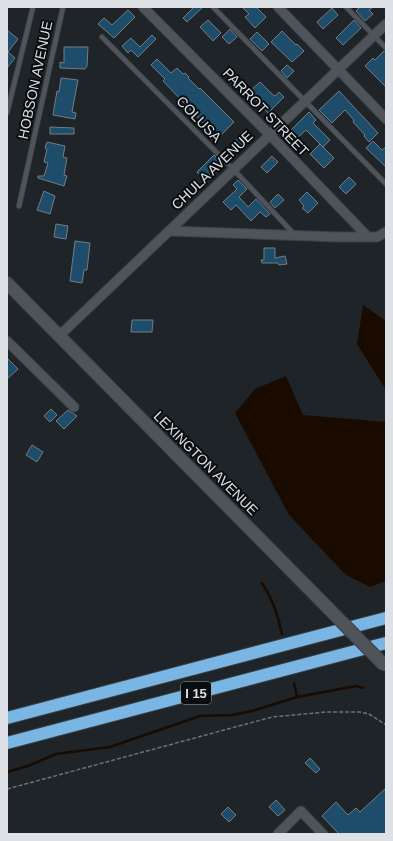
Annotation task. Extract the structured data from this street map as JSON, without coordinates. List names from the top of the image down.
{
  "streets": {
    "highway": ["I 15"],
    "street": ["PARROT STREET", "CHULA AVENUE", "LEXINGTON AVENUE"],
    "lane": ["HOBSON AVENUE", "COLUSA"]
  },
  "crossings": [
    ["PARROT STREET", "CHULA AVENUE"],
    ["COLUSA", "CHULA AVENUE"],
    ["CHULA AVENUE", "LEXINGTON AVENUE"]
  ]
}
